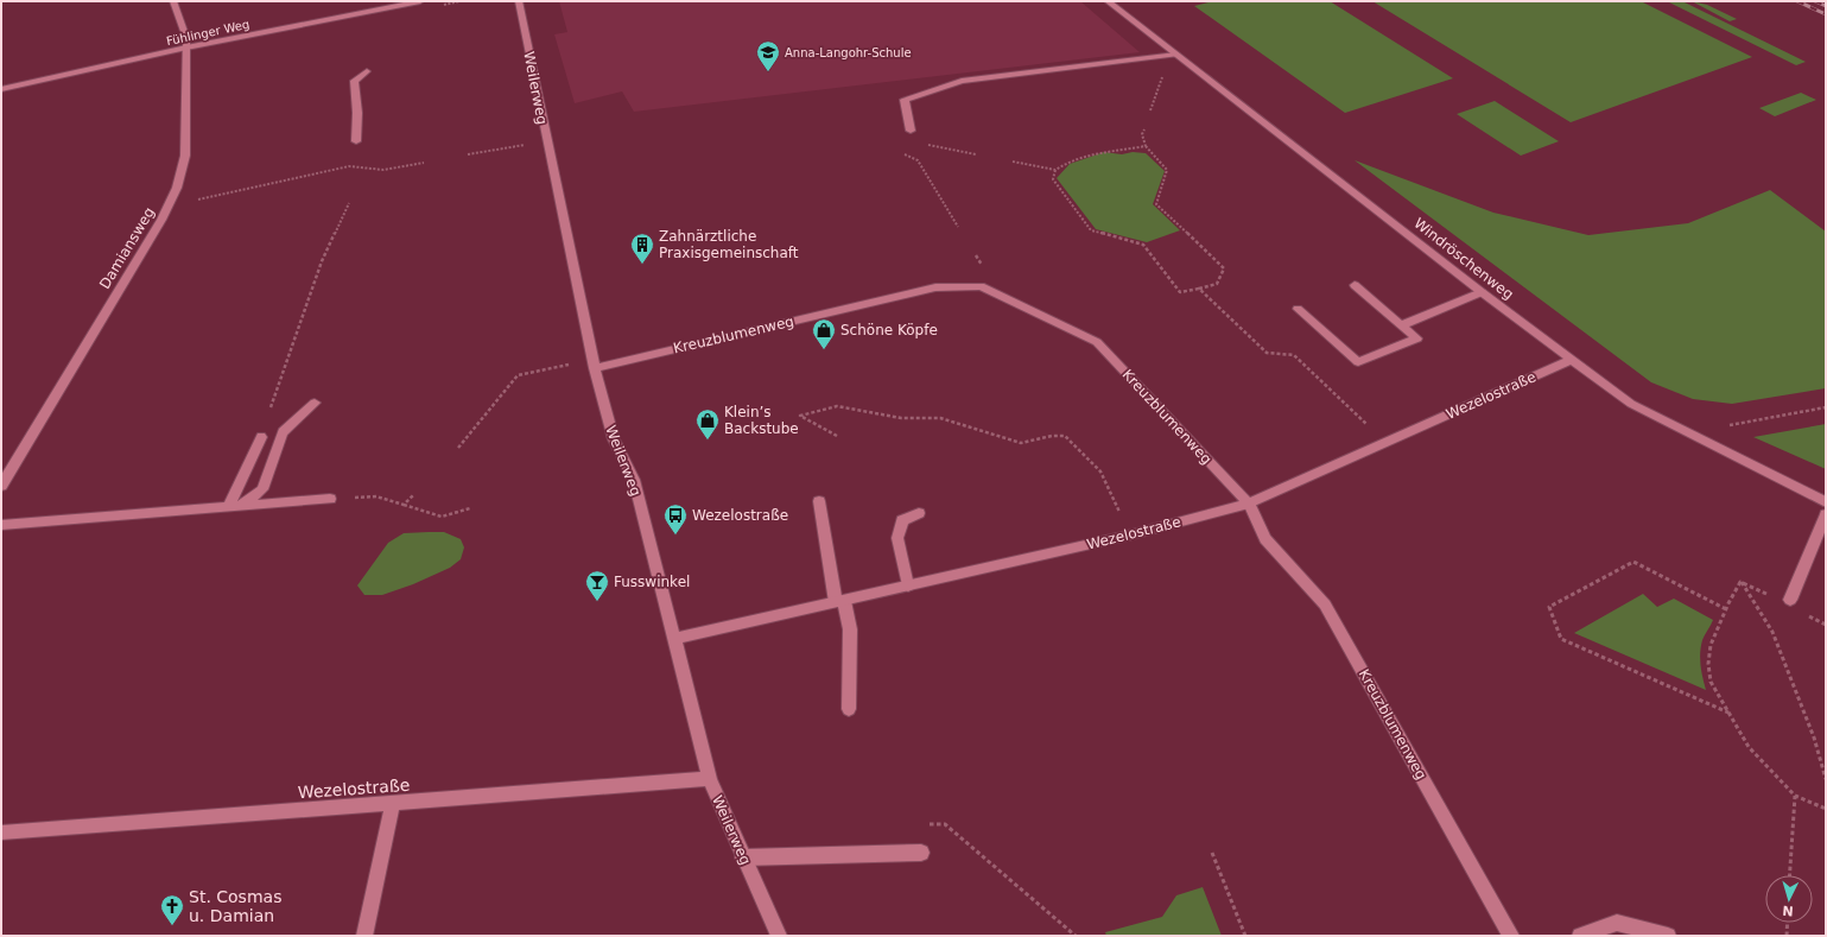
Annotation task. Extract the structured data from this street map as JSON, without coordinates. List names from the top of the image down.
{
  "streets": {
    "street": [
      "Fühlinger Weg",
      "Weilerweg",
      "Damiansweg",
      "Windröschenweg",
      "Kreuzblumenweg",
      "Wezelostraße"
    ]
  },
  "crossings": [
    ["Fühlinger Weg", "Damiansweg"],
    ["Weilerweg", "Kreuzblumenweg"],
    ["Weilerweg", "Wezelostraße"],
    ["Windröschenweg", "Wezelostraße"],
    ["Kreuzblumenweg", "Wezelostraße"]
  ],
  "places": {
    "school or university": ["Anna-Langohr-Schule"],
    "building": ["Zahnärztliche Praxisgemeinschaft"],
    "shop": ["Schöne Köpfe", "Klein’s Backstube"],
    "bus stop": ["Wezelostraße"],
    "bar": ["Fusswinkel"],
    "church": ["St. Cosmas u. Damian"]
  },
  "north": "bottom"
}
